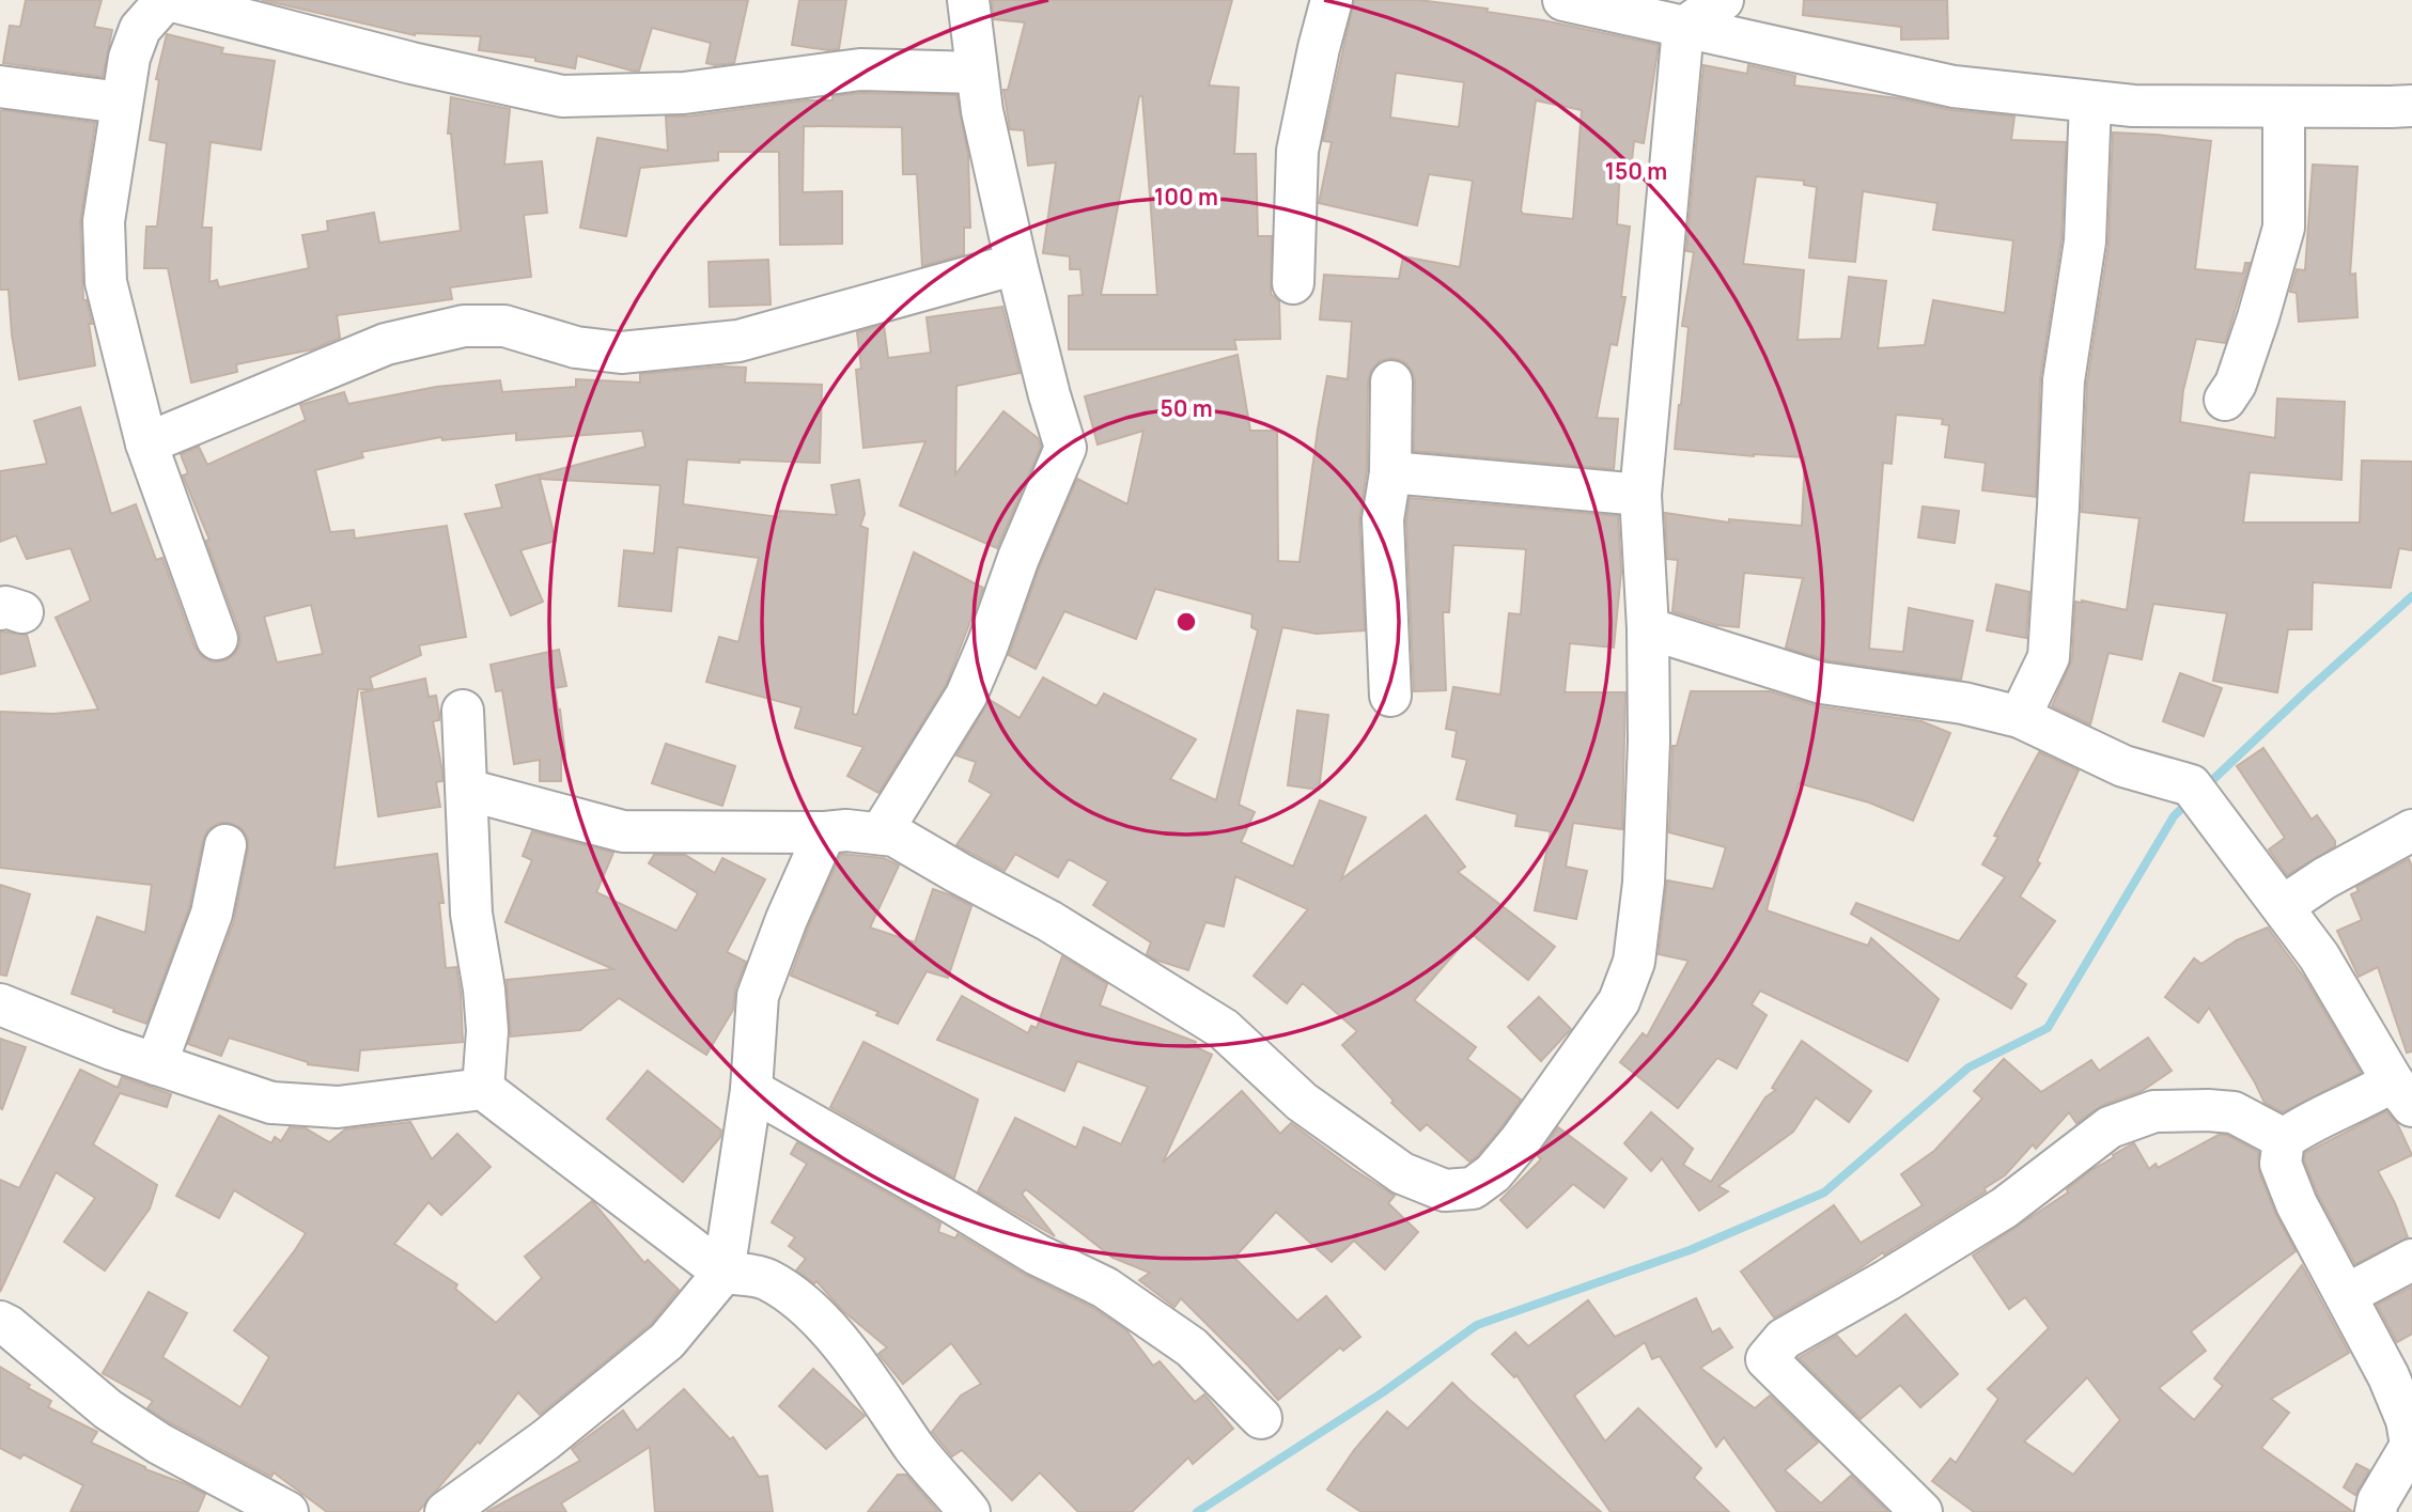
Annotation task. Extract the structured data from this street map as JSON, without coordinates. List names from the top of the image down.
{
  "rings": ["150 m", "100 m", "50 m"]
}
